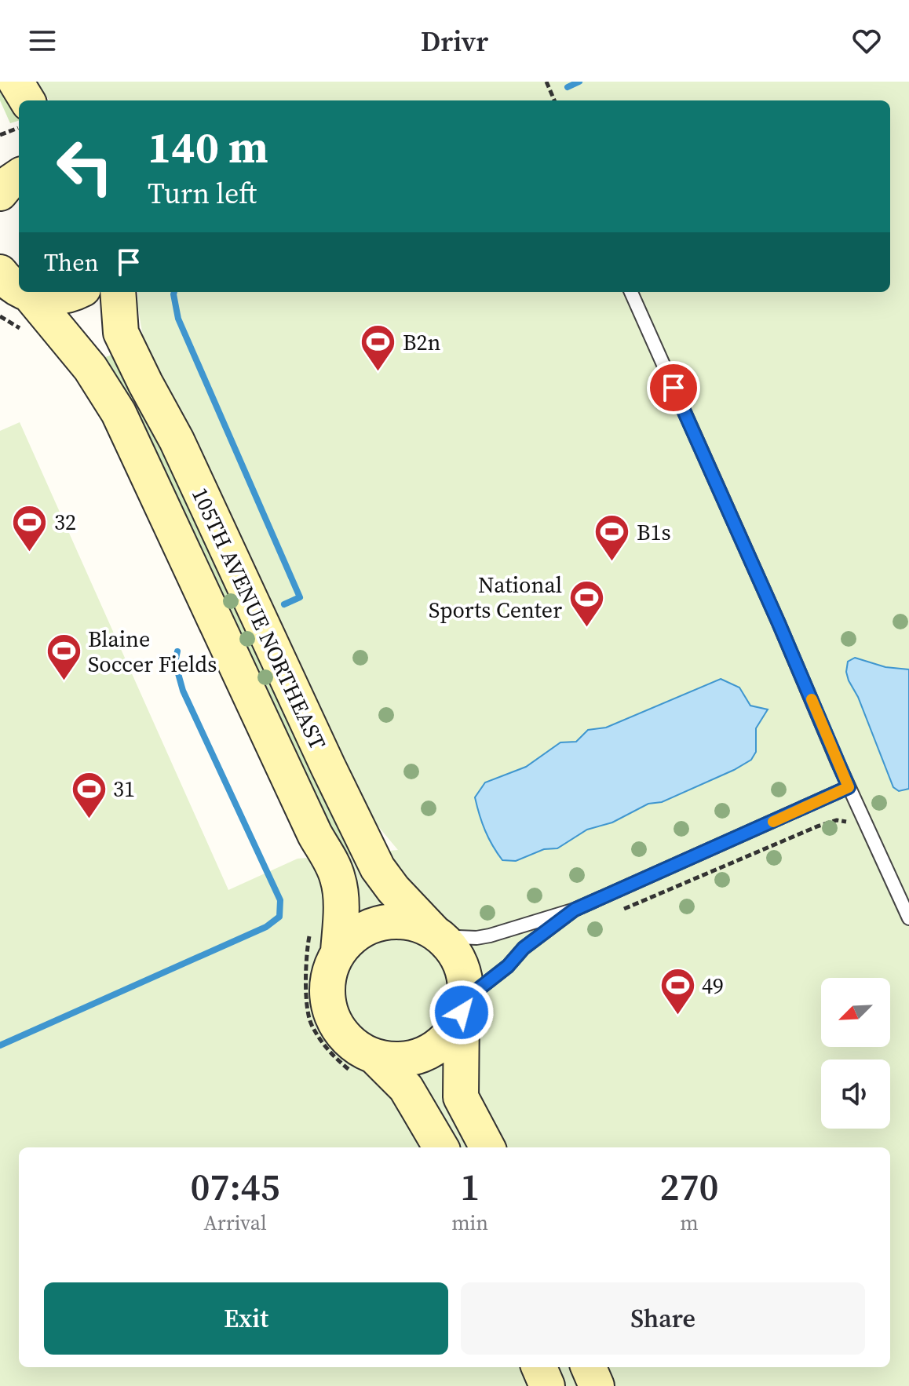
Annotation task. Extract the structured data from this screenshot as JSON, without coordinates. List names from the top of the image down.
{
  "streets": {
    "street": ["105TH AVENUE NORTHEAST"]
  },
  "places": {
    "sports": [
      "B2n",
      "32",
      "B1s",
      "National Sports Center",
      "Blaine Soccer Fields",
      "31",
      "49"
    ]
  },
  "north": "bottom left",
  "page": {
    "header": "Drivr",
    "turn": ["140 m", "Turn left"],
    "then": "Then",
    "eta": [
      "07:45",
      "Arrival",
      "1",
      "min",
      "270",
      "m"
    ],
    "buttons": ["Exit", "Share"]
  }
}
